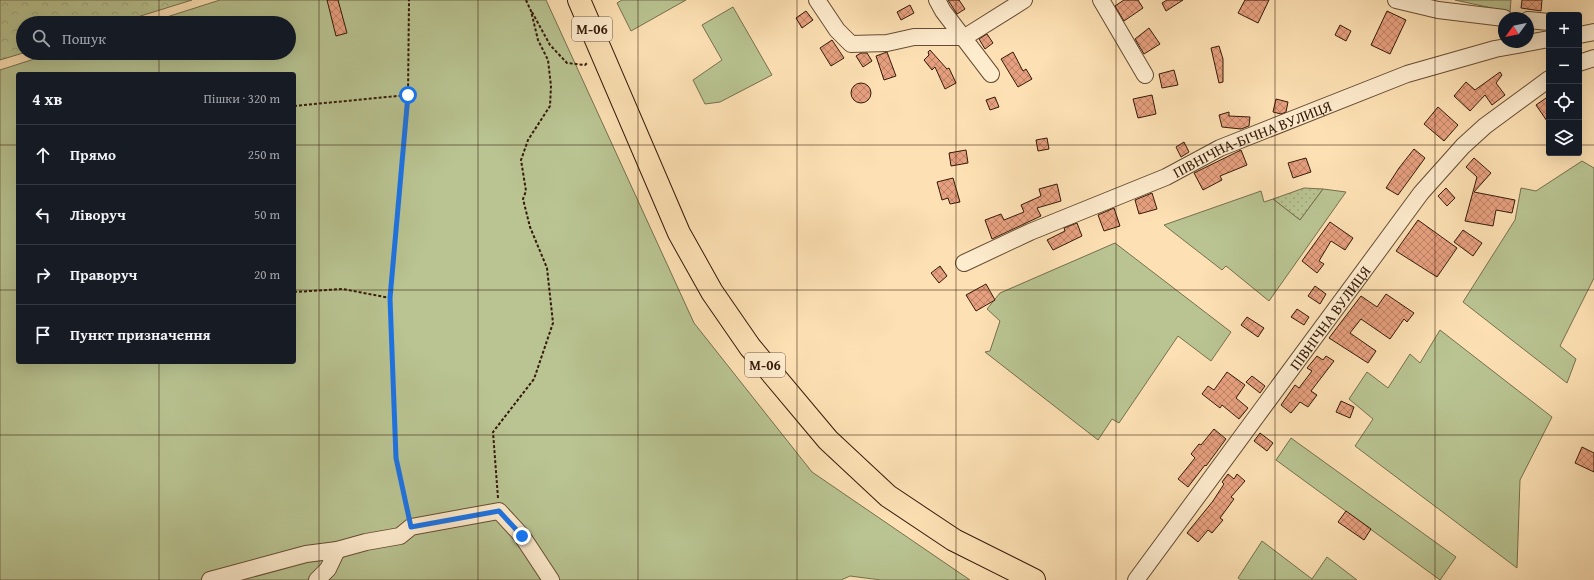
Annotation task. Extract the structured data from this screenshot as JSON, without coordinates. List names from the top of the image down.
{
  "streets": {
    "highway": ["М-06"],
    "street": ["ПІВНІЧНА-БІЧНА ВУЛИЦЯ", "ПІВНІЧНА ВУЛИЦЯ"]
  },
  "north": "bottom left",
  "page": {
    "map_buttons": ["+", "−"],
    "search": "Пошук",
    "heading": ["4 хв", "Пішки · 320 m"],
    "list": [
      ["Прямо", "250 m"],
      ["Ліворуч", "50 m"],
      ["Праворуч", "20 m"],
      "Пункт призначення"
    ]
  }
}
